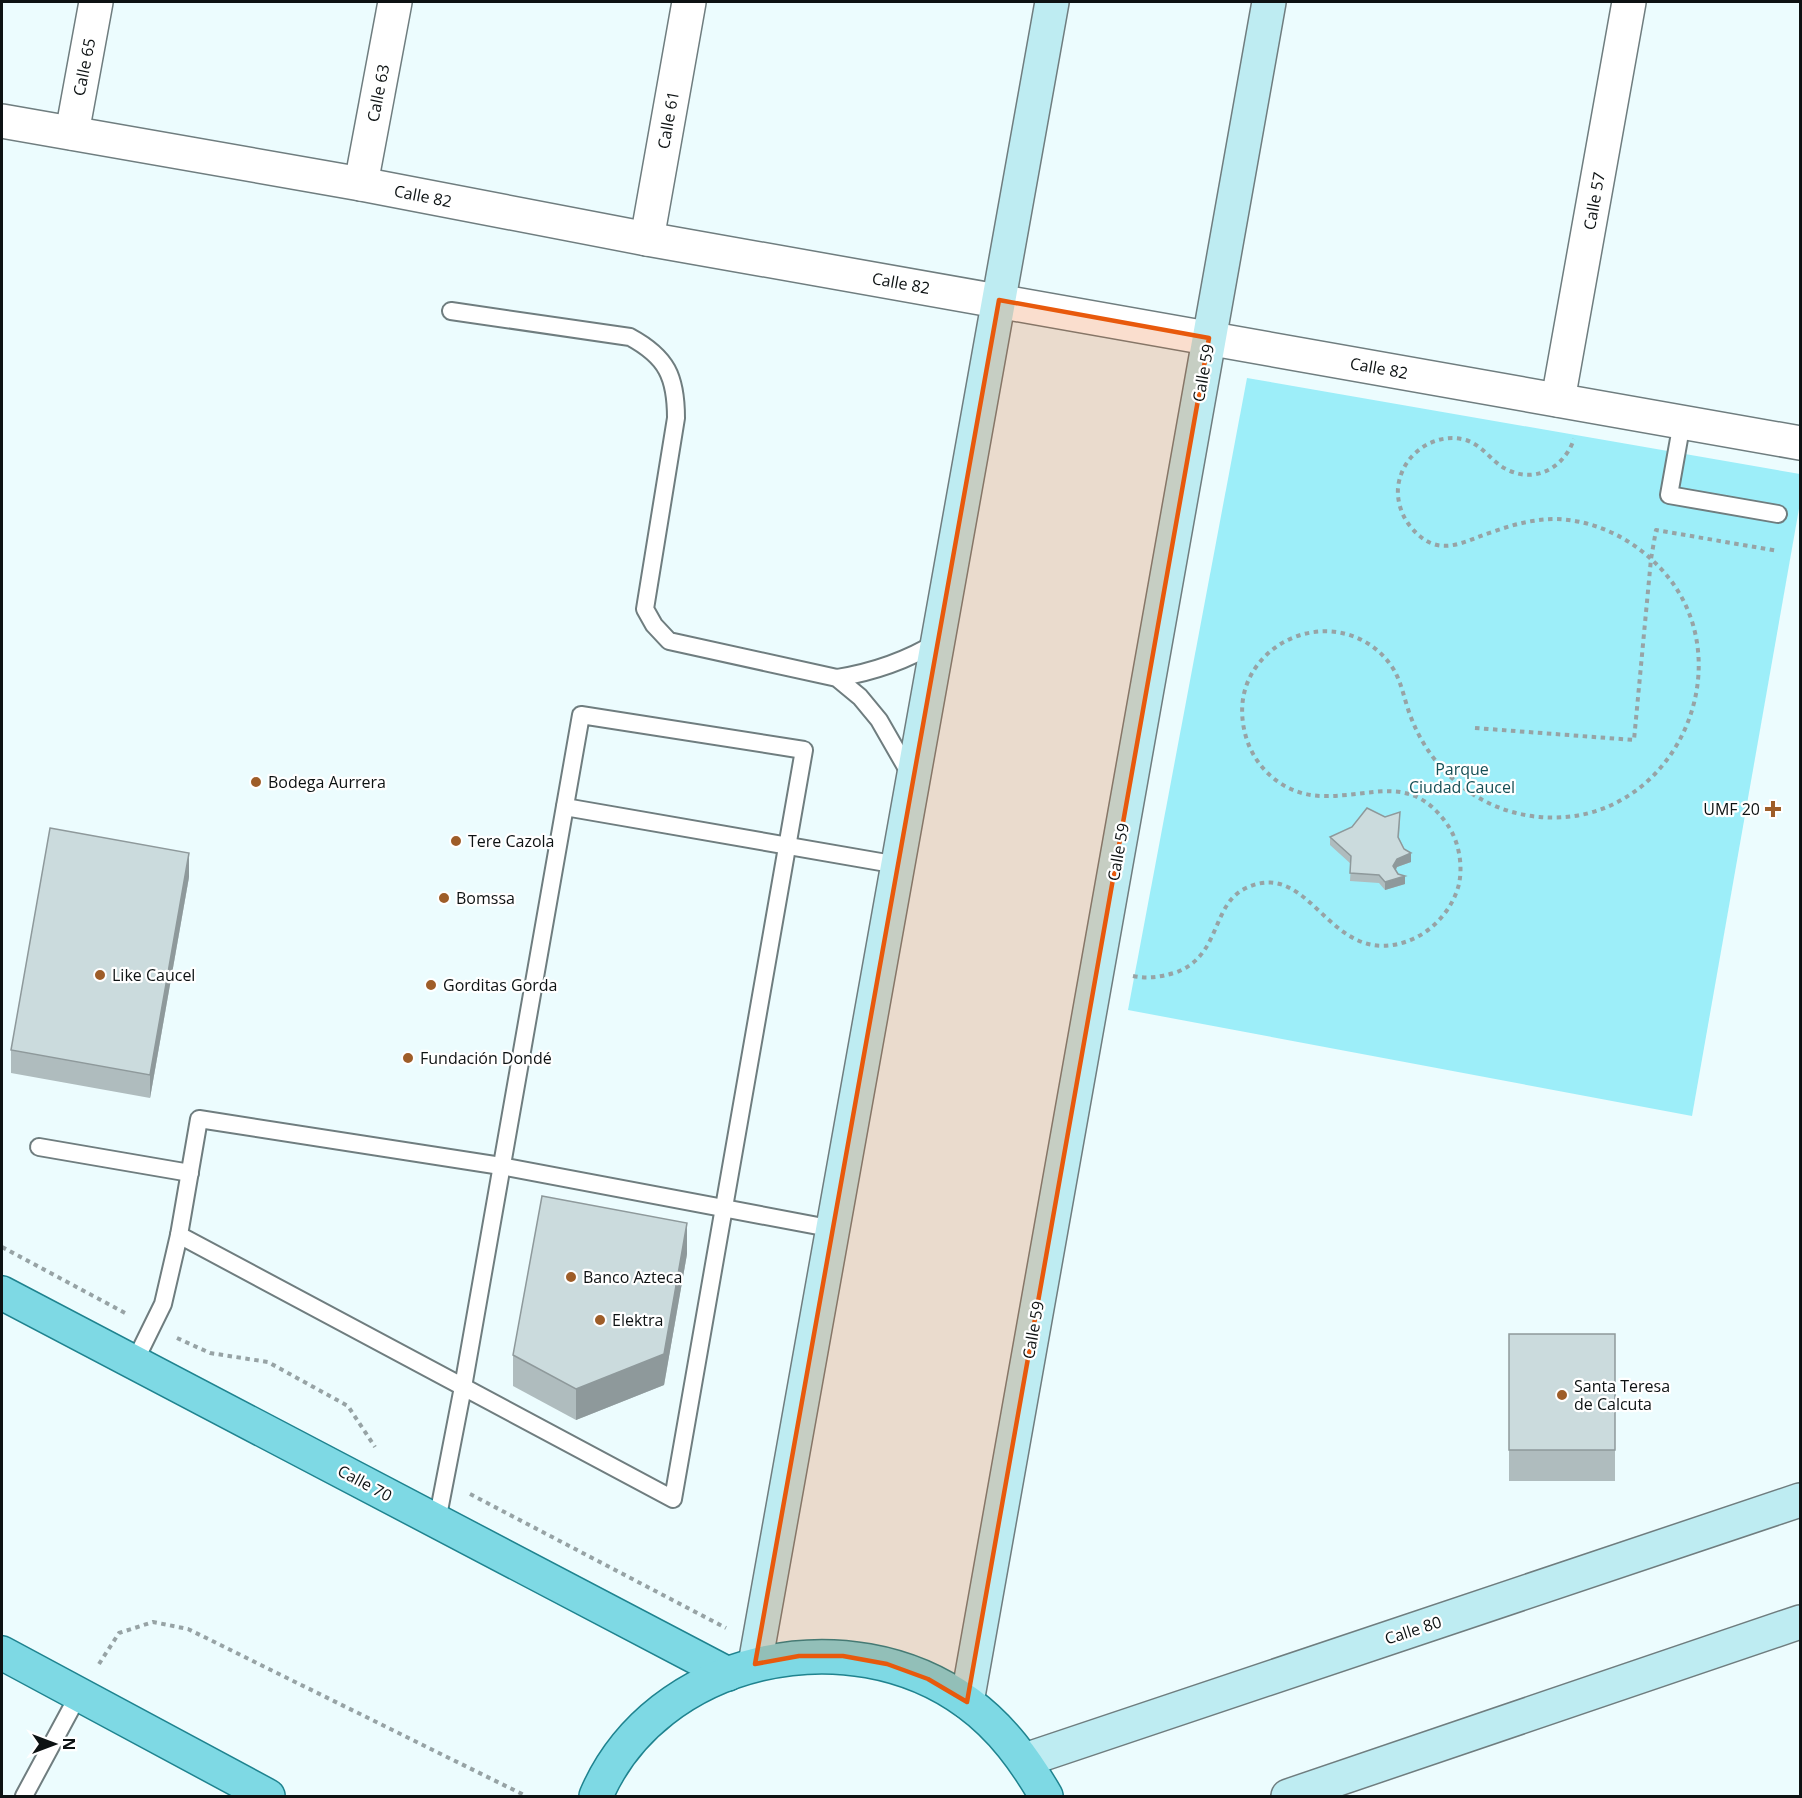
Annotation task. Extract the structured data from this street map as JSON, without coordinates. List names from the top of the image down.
{
  "streets": {
    "main road": ["Calle 59", "Calle 70", "Calle 80"],
    "street": [
      "Calle 65",
      "Calle 63",
      "Calle 61",
      "Calle 82",
      "Calle 57"
    ]
  },
  "crossings": [
    ["Calle 65", "Calle 82"],
    ["Calle 63", "Calle 82"],
    ["Calle 61", "Calle 82"],
    ["Calle 82", "Calle 57"],
    ["Calle 82", "Calle 59"]
  ],
  "parks": ["Parque Ciudad Caucel"],
  "places": {
    "other": [
      "Bodega Aurrera",
      "Tere Cazola",
      "Bomssa",
      "Like Caucel",
      "Gorditas Gorda",
      "Fundación Dondé",
      "Banco Azteca",
      "Elektra",
      "Santa Teresa de Calcuta"
    ],
    "health": ["UMF 20"]
  },
  "north": "right"
}
